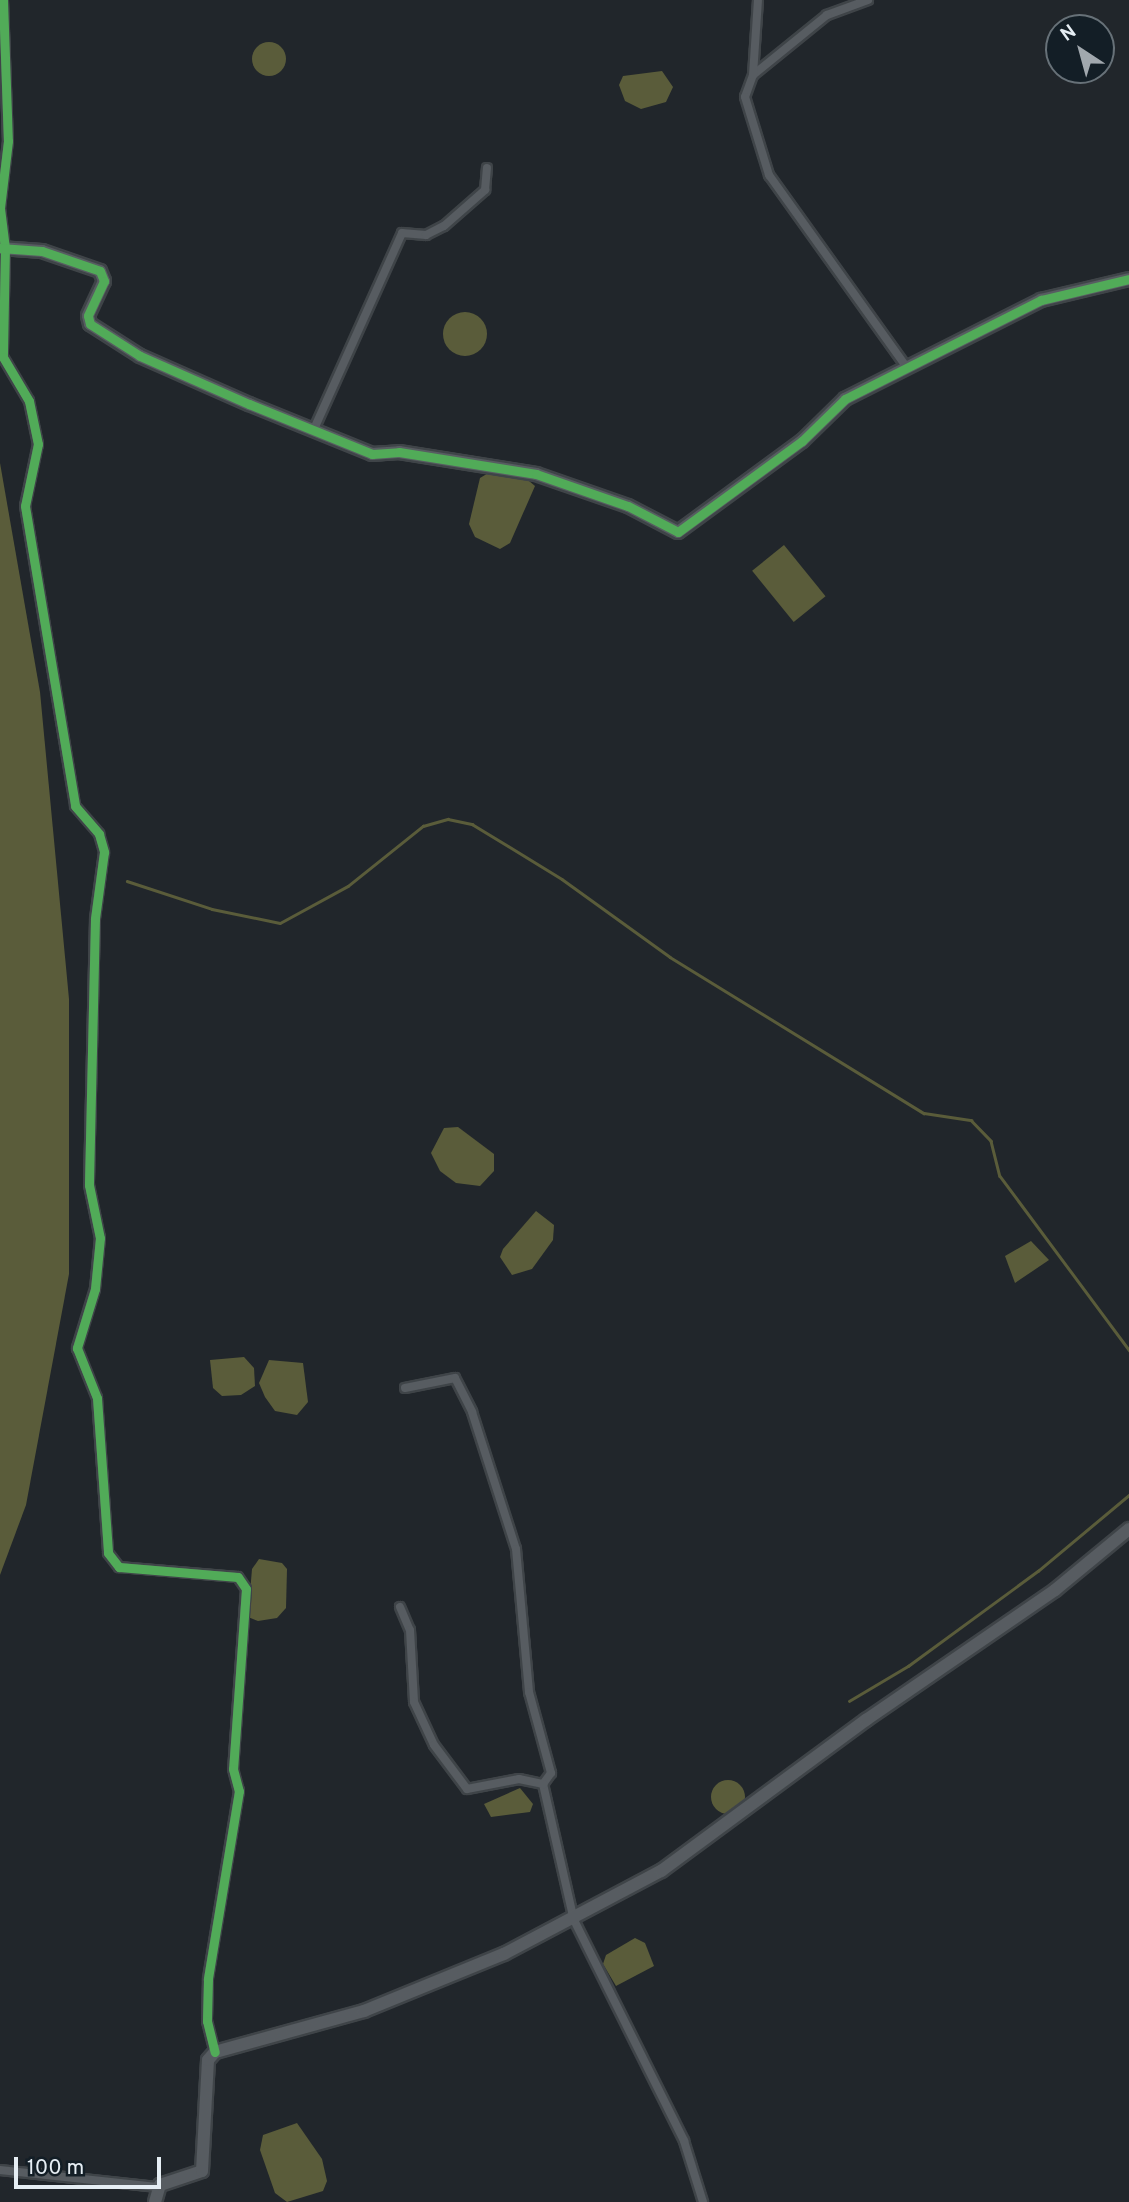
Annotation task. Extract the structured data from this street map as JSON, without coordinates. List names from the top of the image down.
{
  "scale_bar": "100 m",
  "north": "top left"
}
